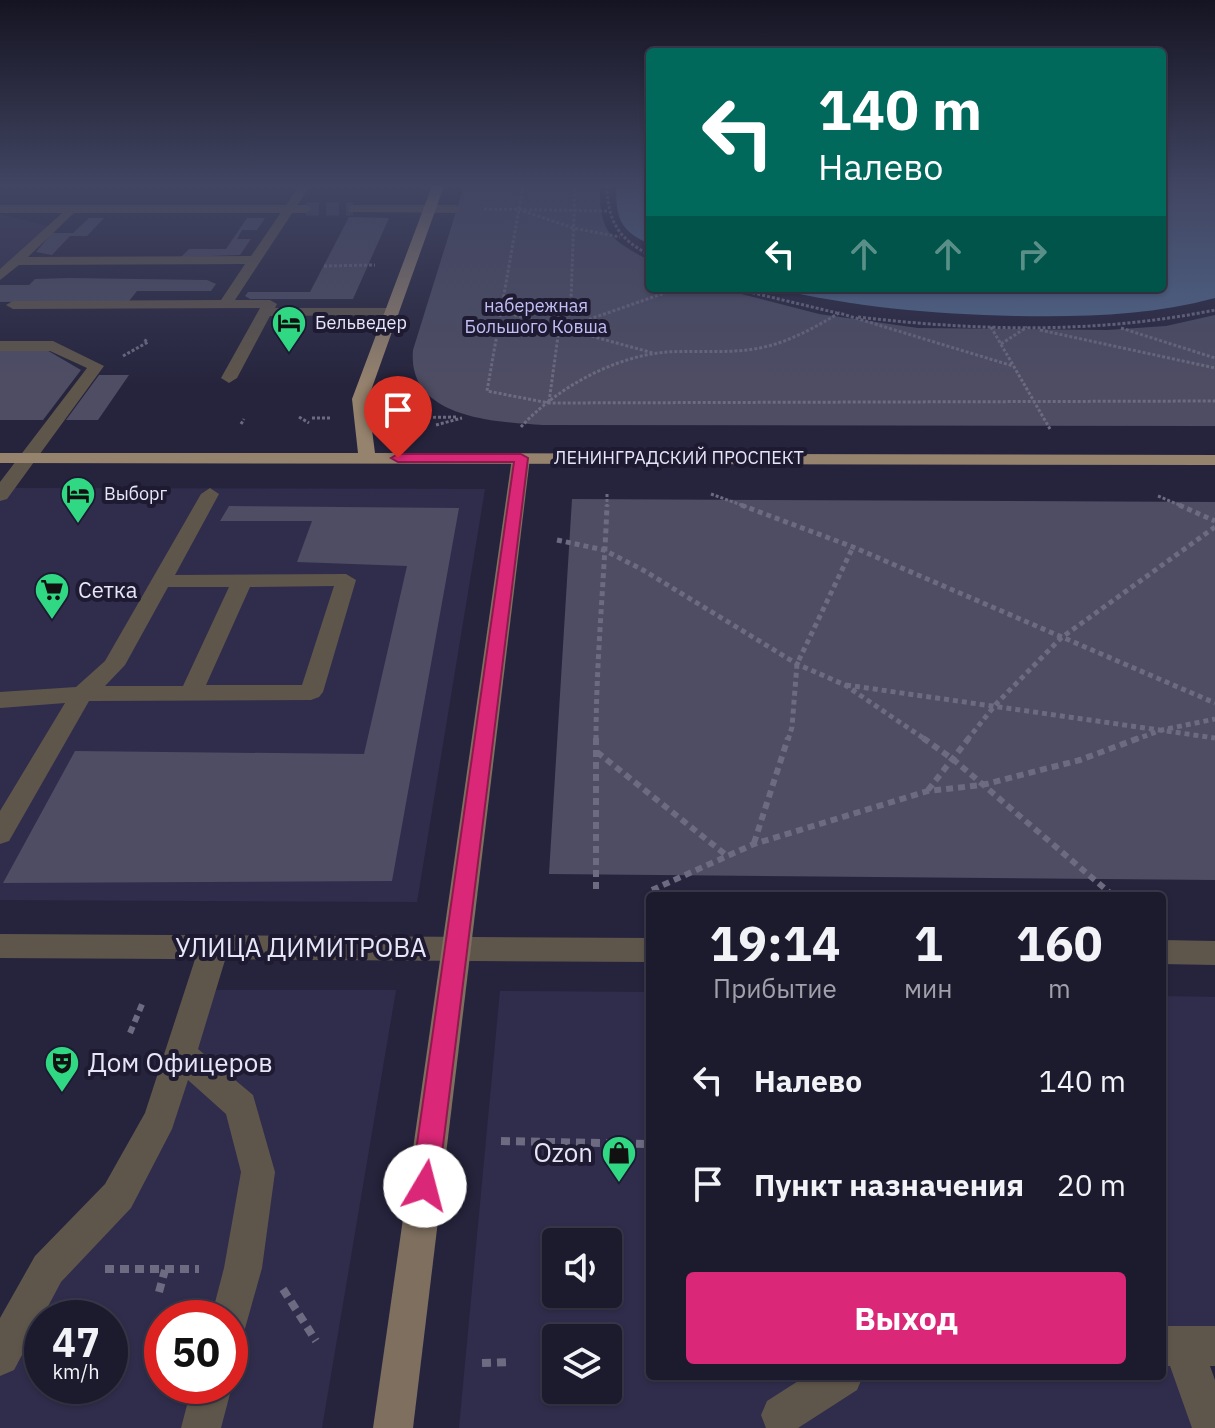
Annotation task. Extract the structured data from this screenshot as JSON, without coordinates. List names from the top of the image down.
{
  "streets": {
    "main road": ["ЛЕНИНГРАДСКИЙ ПРОСПЕКТ"],
    "street": ["УЛИЦА ДИМИТРОВА"]
  },
  "parks": ["набережная Большого Ковша"],
  "places": {
    "hotel": ["Бельведер", "Выборг"],
    "supermarket": ["Сетка"],
    "theatre": ["Дом Офицеров"],
    "shop": ["Ozon"]
  },
  "page": {
    "turn": ["140 m", "Налево"],
    "eta": [
      "19:14",
      "Прибытие",
      "1",
      "мин",
      "160",
      "m"
    ],
    "list": [
      {
        "name": "Налево",
        "value": "140 m"
      },
      {
        "name": "Пункт назначения",
        "value": "20 m"
      }
    ],
    "buttons": "Выход",
    "speed": "47 km/h",
    "limit": "50"
  }
}
